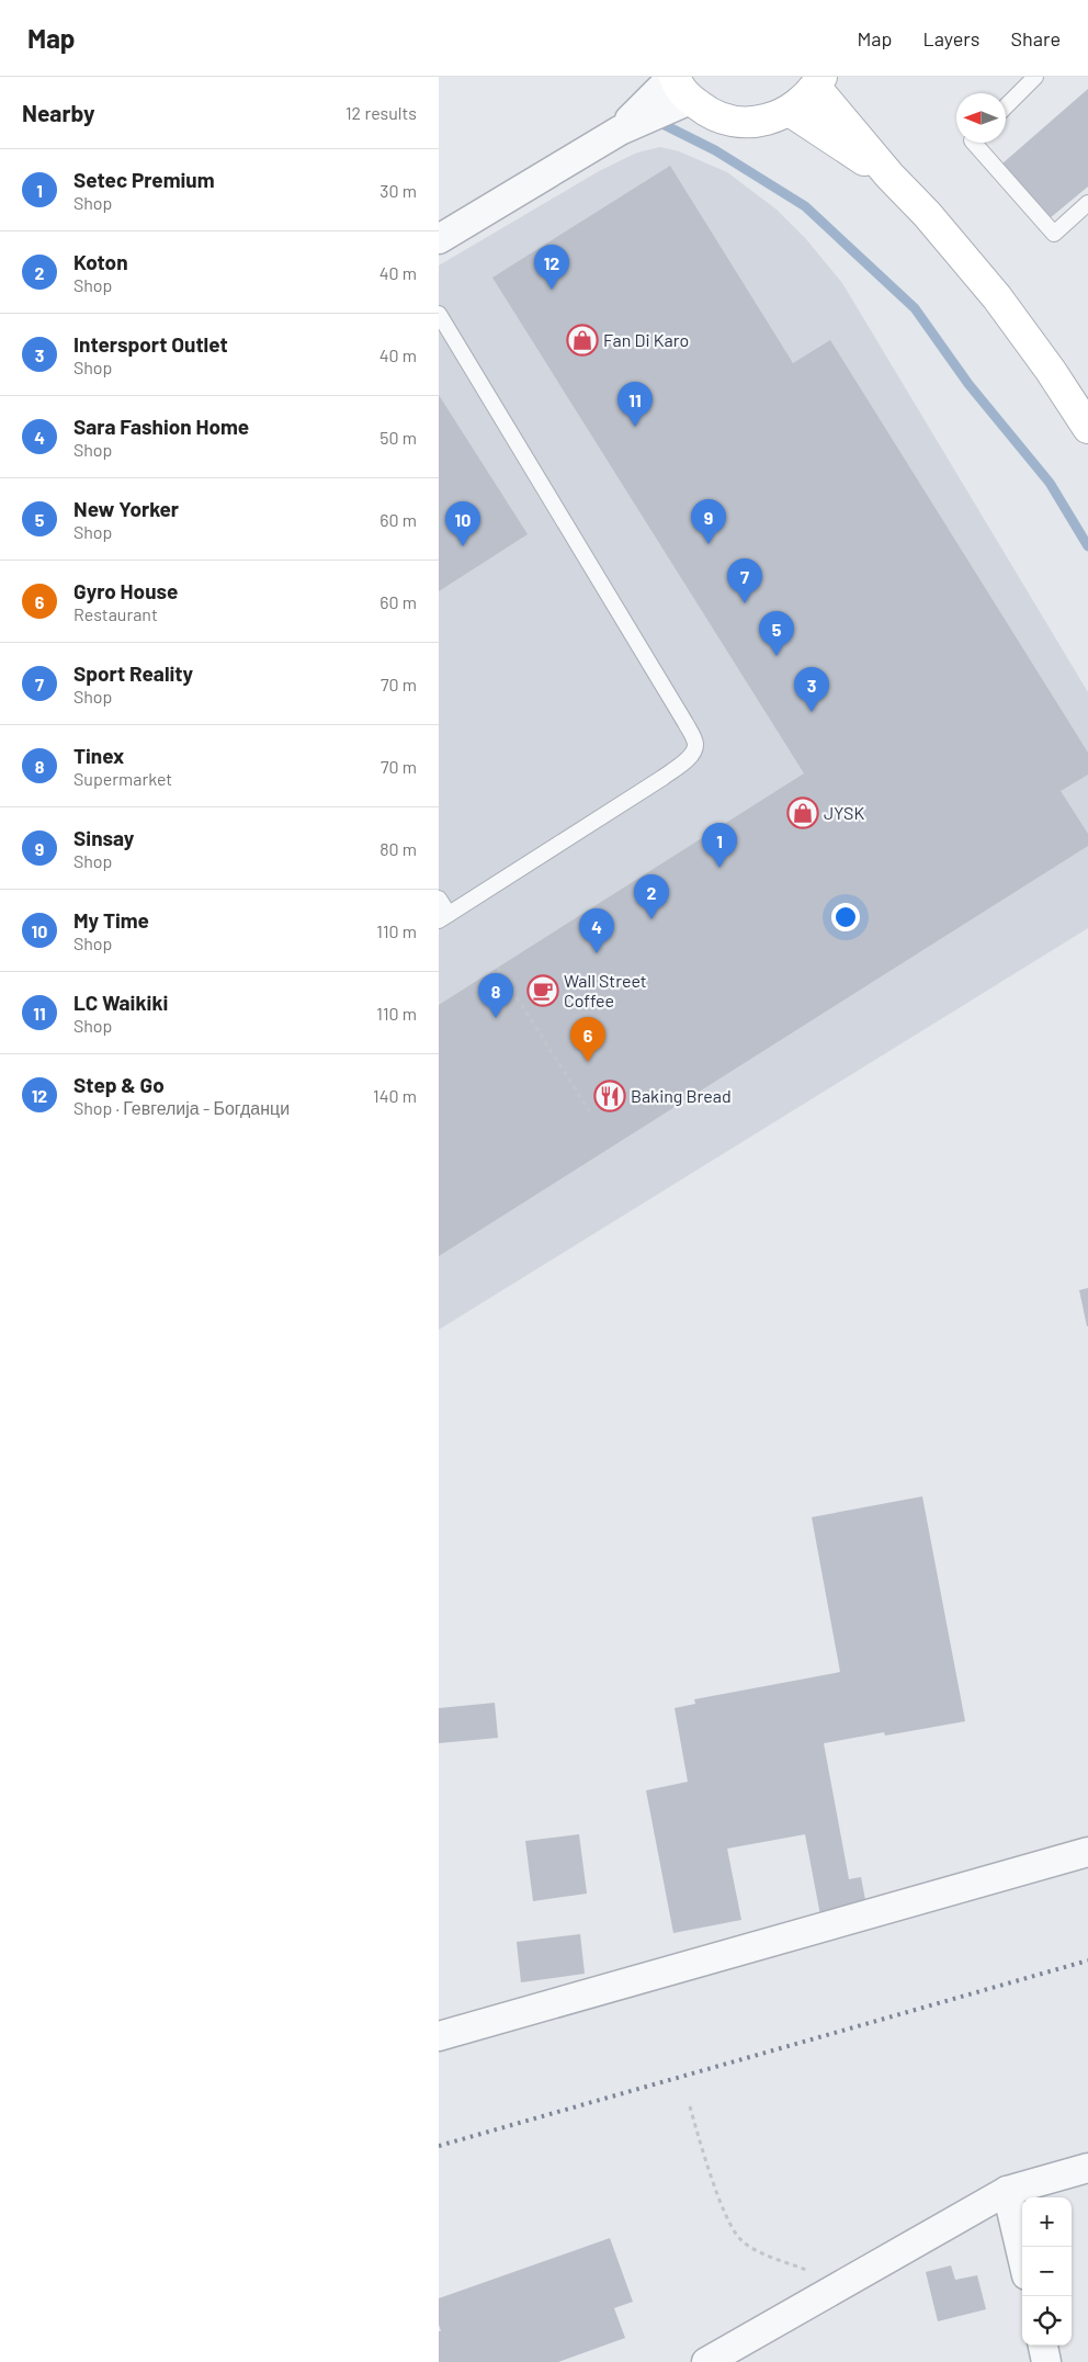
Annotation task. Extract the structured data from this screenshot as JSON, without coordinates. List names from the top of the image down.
{
  "places": {
    "shop": ["Fan Di Karo", "JYSK"],
    "cafe": ["Wall Street Coffee"],
    "restaurant": ["Baking Bread"]
  },
  "north": "left",
  "page": {
    "header": "Map",
    "nav": ["Map", "Layers", "Share"],
    "heading": ["Nearby", "12 results"],
    "list": [
      {
        "mark": "1",
        "name": "Setec Premium",
        "note": "Shop",
        "value": "30 m"
      },
      {
        "mark": "2",
        "name": "Koton",
        "note": "Shop",
        "value": "40 m"
      },
      {
        "mark": "3",
        "name": "Intersport Outlet",
        "note": "Shop",
        "value": "40 m"
      },
      {
        "mark": "4",
        "name": "Sara Fashion Home",
        "note": "Shop",
        "value": "50 m"
      },
      {
        "mark": "5",
        "name": "New Yorker",
        "note": "Shop",
        "value": "60 m"
      },
      {
        "mark": "6",
        "name": "Gyro House",
        "note": "Restaurant",
        "value": "60 m"
      },
      {
        "mark": "7",
        "name": "Sport Reality",
        "note": "Shop",
        "value": "70 m"
      },
      {
        "mark": "8",
        "name": "Tinex",
        "note": "Supermarket",
        "value": "70 m"
      },
      {
        "mark": "9",
        "name": "Sinsay",
        "note": "Shop",
        "value": "80 m"
      },
      {
        "mark": "10",
        "name": "My Time",
        "note": "Shop",
        "value": "110 m"
      },
      {
        "mark": "11",
        "name": "LC Waikiki",
        "note": "Shop",
        "value": "110 m"
      },
      {
        "mark": "12",
        "name": "Step & Go",
        "note": "Shop · Гевгелија - Богданци",
        "value": "140 m"
      }
    ],
    "pins": [
      "12",
      "11",
      "9",
      "10",
      "7",
      "5",
      "3",
      "1",
      "2",
      "4",
      "8",
      "6"
    ],
    "map_buttons": ["+", "−"]
  }
}
